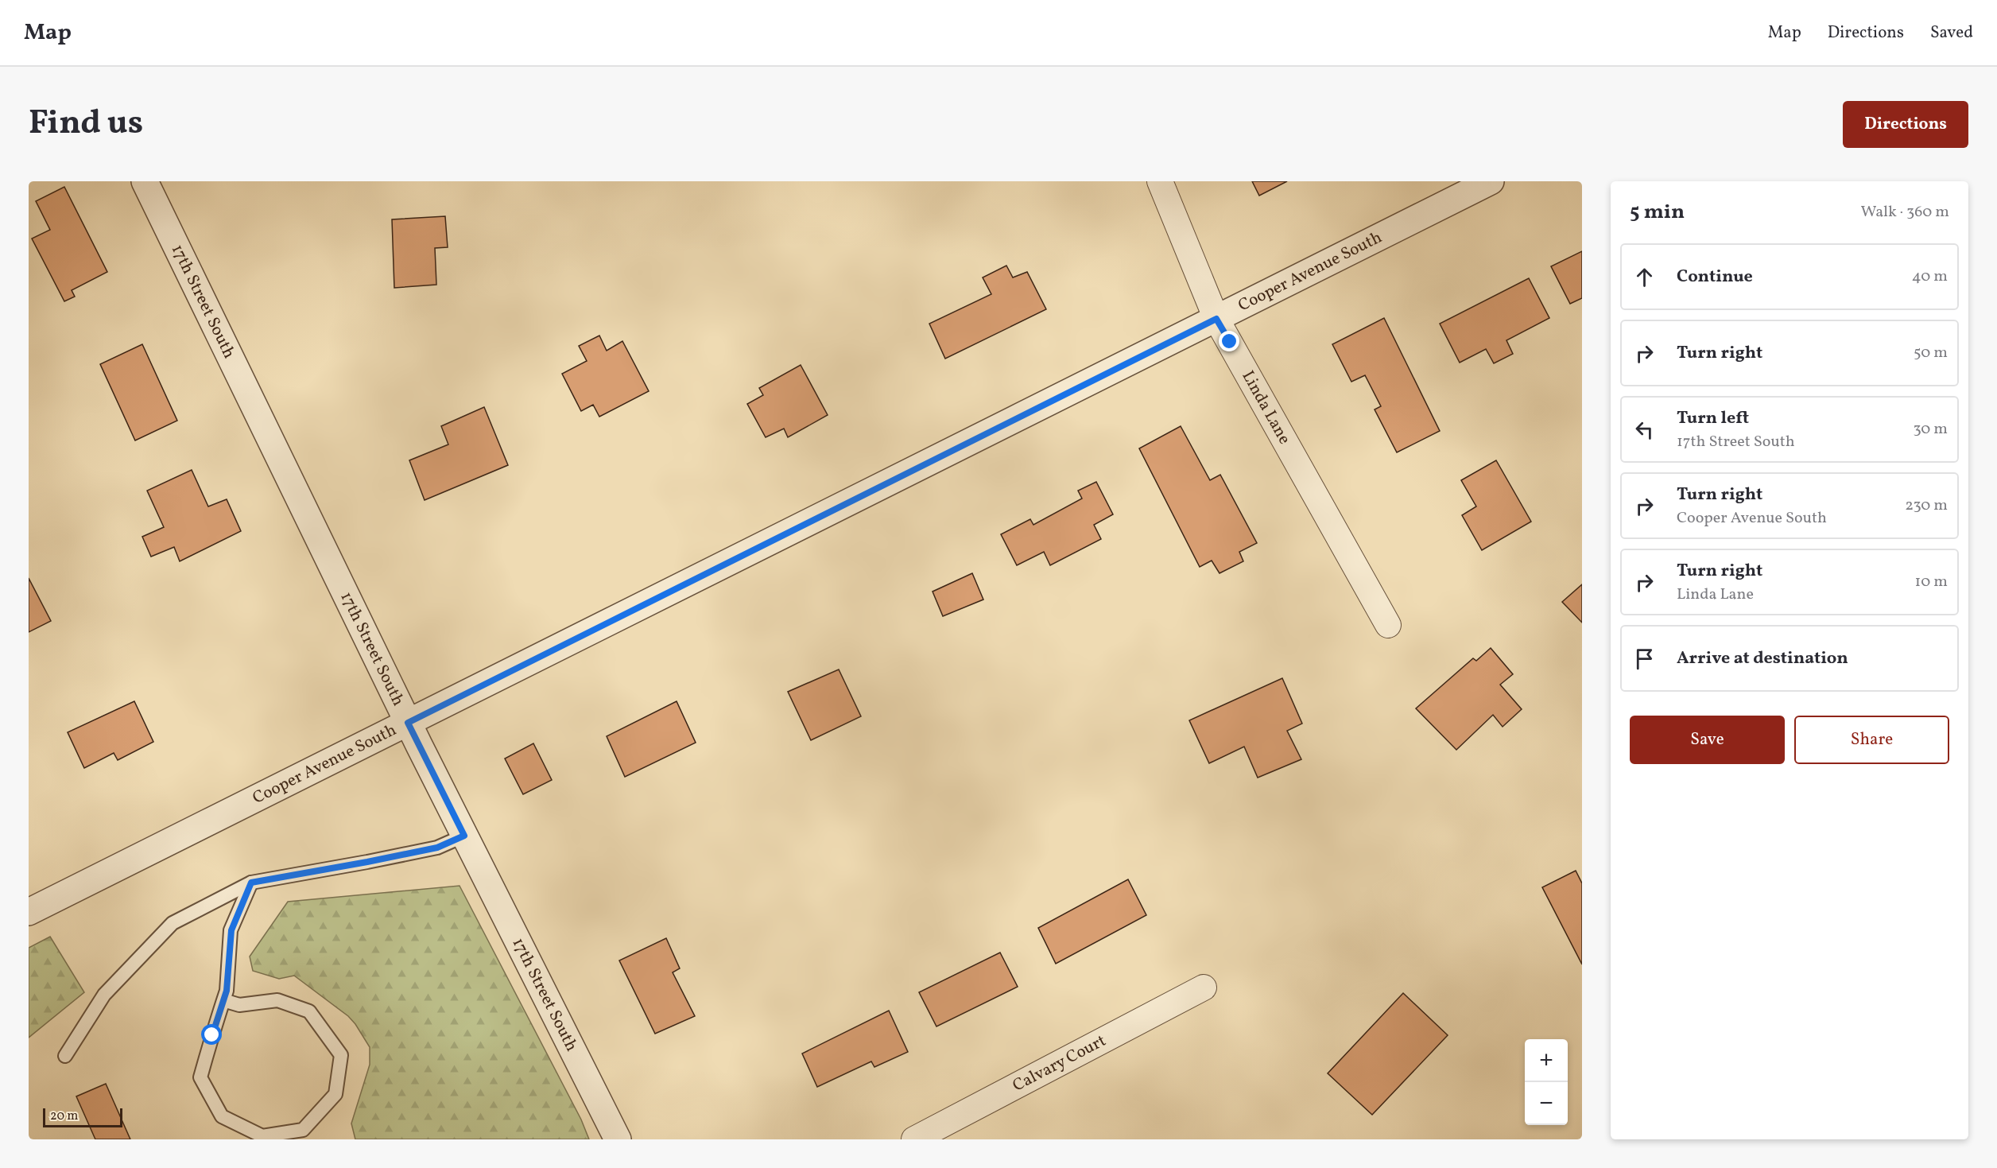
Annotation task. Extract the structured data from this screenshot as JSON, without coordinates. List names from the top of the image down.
{
  "streets": {
    "street": [
      "Cooper Avenue South",
      "17th Street South",
      "Linda Lane",
      "Calvary Court"
    ]
  },
  "crossings": [
    ["Cooper Avenue South", "17th Street South"],
    ["Cooper Avenue South", "Linda Lane"]
  ],
  "scale_bar": "20 m",
  "page": {
    "header": "Map",
    "nav": ["Map", "Directions", "Saved"],
    "title": "Find us",
    "buttons": [
      "Directions",
      ["Save", "Share"]
    ],
    "heading": ["5 min", "Walk · 360 m"],
    "list": [
      ["Continue", "40 m"],
      ["Turn right", "50 m"],
      ["Turn left", "17th Street South", "30 m"],
      ["Turn right", "Cooper Avenue South", "230 m"],
      ["Turn right", "Linda Lane", "10 m"],
      "Arrive at destination"
    ],
    "map_buttons": ["+", "−"],
    "scale": "20 m"
  }
}
